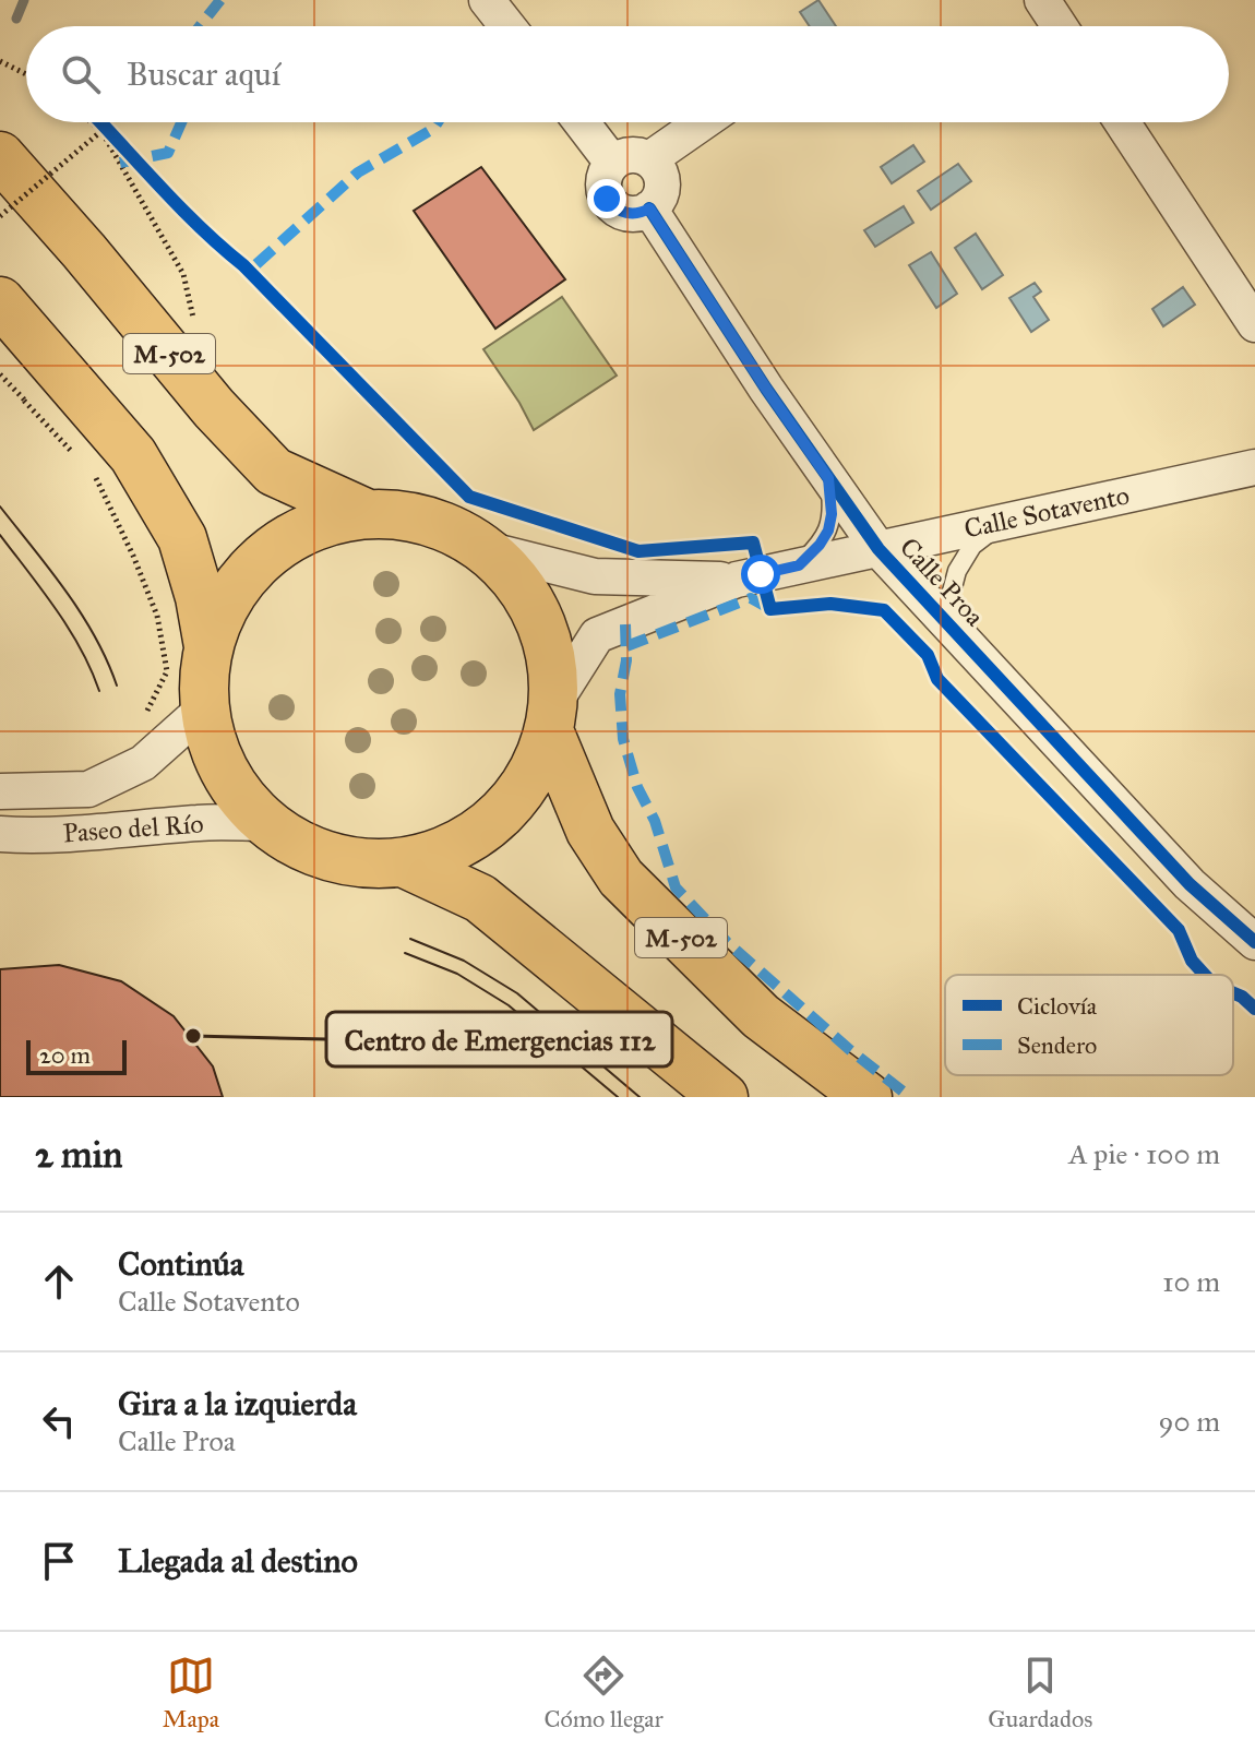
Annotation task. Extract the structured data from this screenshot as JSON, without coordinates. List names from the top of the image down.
{
  "streets": {
    "highway": ["M-502"],
    "street": ["Calle Sotavento", "Calle Proa", "Paseo del Río"]
  },
  "crossings": [
    ["M-502", "Calle Sotavento"],
    ["M-502", "Paseo del Río"],
    ["Calle Sotavento", "Calle Proa"]
  ],
  "places": ["Centro de Emergencias 112"],
  "legend": ["Ciclovía", "Sendero"],
  "scale_bar": "20 m",
  "page": {
    "search": "Buscar aquí",
    "scale": "20 m",
    "heading": ["2 min", "A pie · 100 m"],
    "list": [
      ["Continúa", "Calle Sotavento", "10 m"],
      ["Gira a la izquierda", "Calle Proa", "90 m"],
      "Llegada al destino"
    ],
    "nav": ["Mapa", "Cómo llegar", "Guardados"]
  }
}
